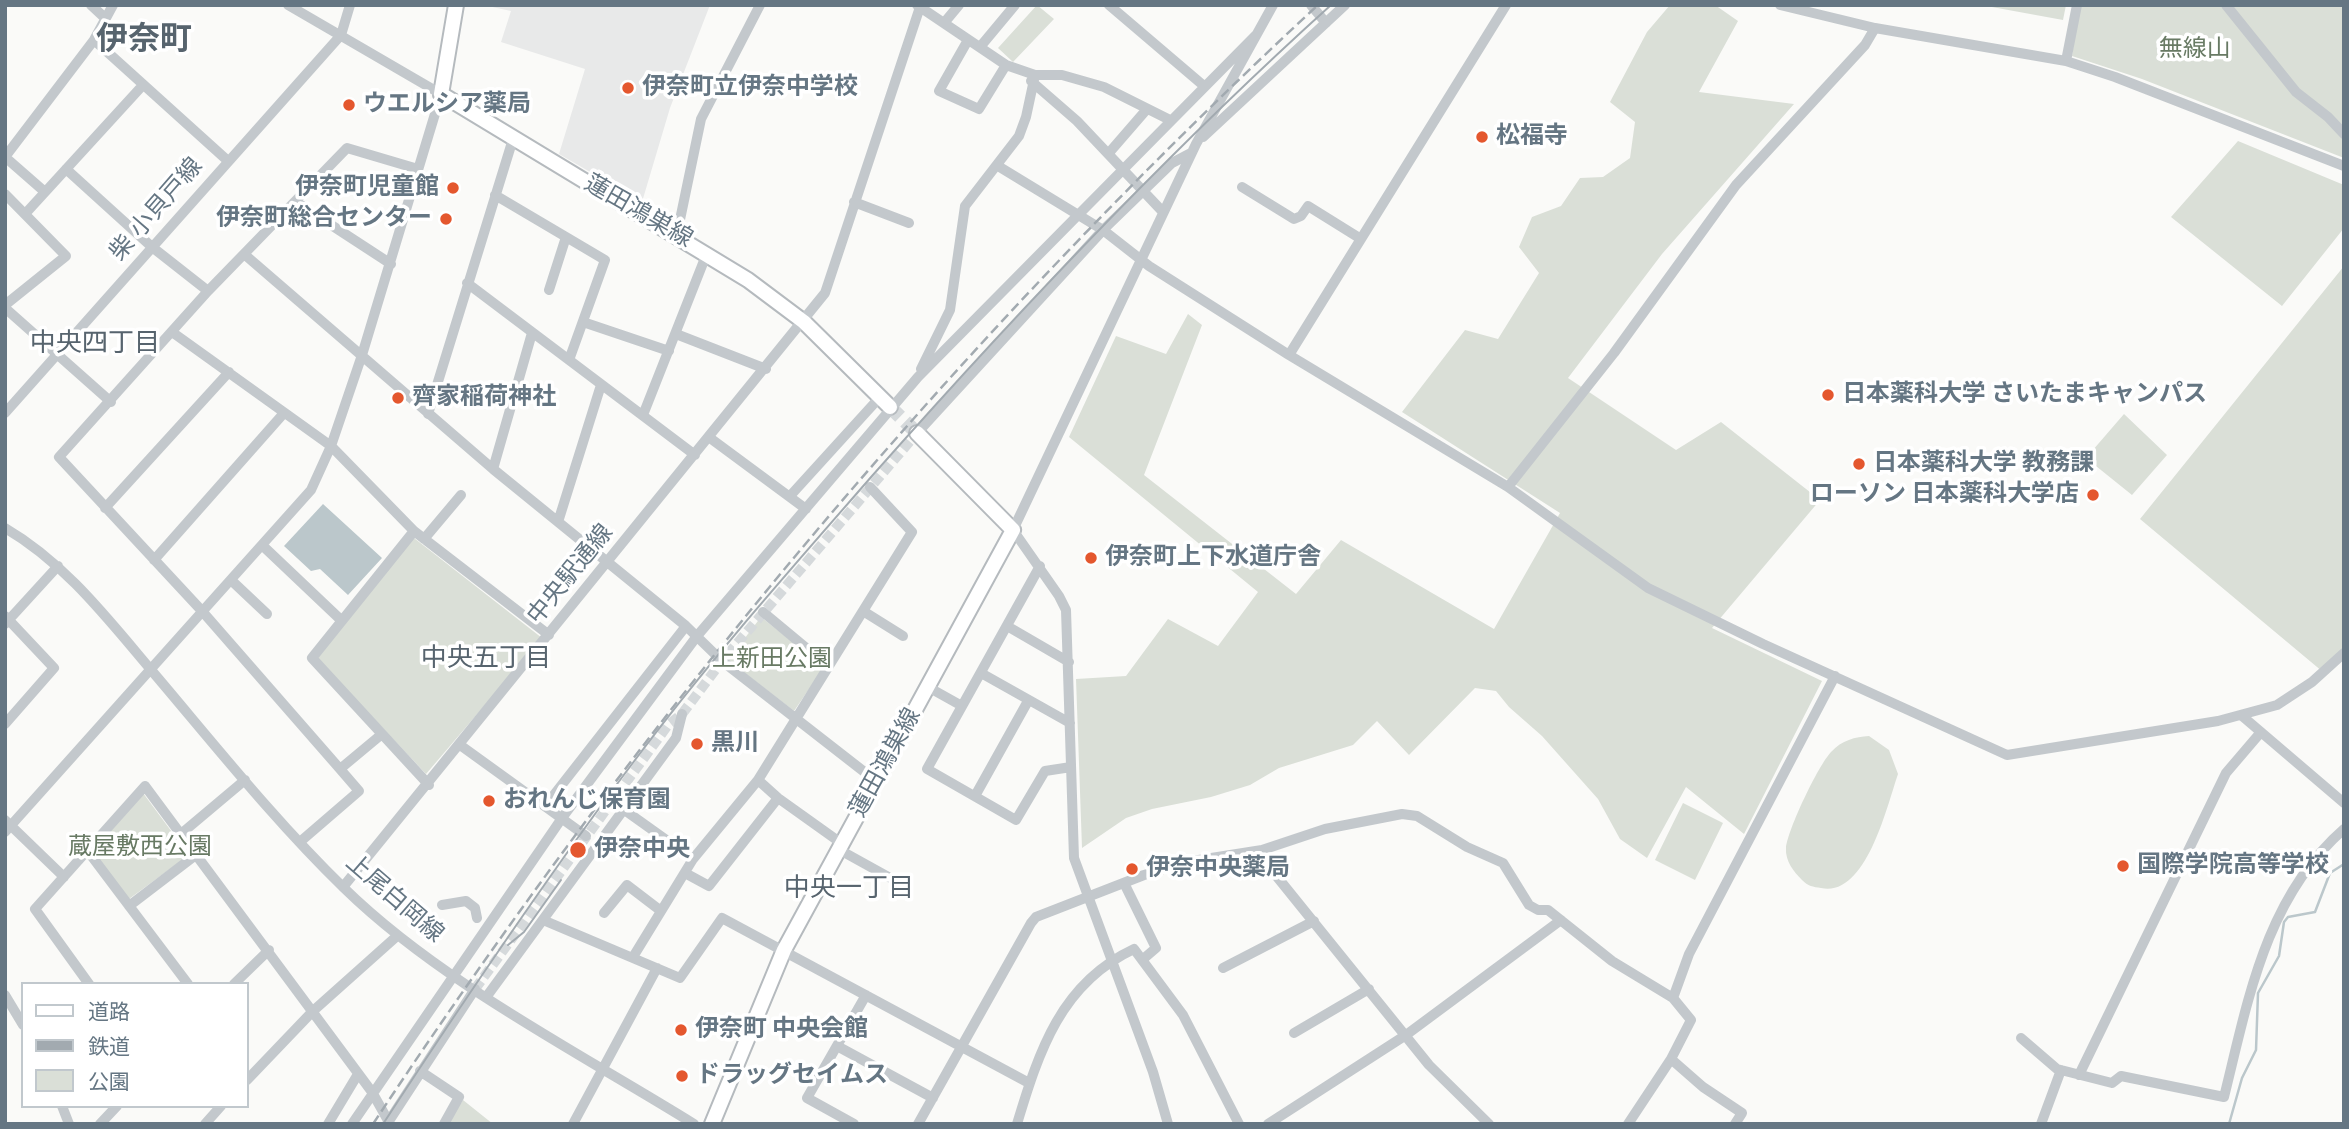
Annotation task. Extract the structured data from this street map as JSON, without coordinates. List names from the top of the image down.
{
  "streets": {
    "main road": ["蓮田鴻巣線"],
    "street": ["柴 小貝戸線", "中央駅通線", "上尾白岡線"]
  },
  "crossings": [
    ["蓮田鴻巣線", "中央駅通線"],
    ["中央駅通線", "上尾白岡線"]
  ],
  "districts": [
    "伊奈町",
    "中央四丁目",
    "中央五丁目",
    "中央一丁目"
  ],
  "parks": ["無線山", "上新田公園", "蔵屋敷西公園"],
  "places": [
    "伊奈町立伊奈中学校",
    "ウエルシア薬局",
    "松福寺",
    "伊奈町児童館",
    "伊奈町総合センター",
    "日本薬科大学 さいたまキャンパス",
    "齊家稲荷神社",
    "日本薬科大学 教務課",
    "ローソン 日本薬科大学店",
    "伊奈町上下水道庁舎",
    "黒川",
    "おれんじ保育園",
    "伊奈中央",
    "国際学院高等学校",
    "伊奈中央薬局",
    "伊奈町 中央会館",
    "ドラッグセイムス"
  ],
  "legend": ["道路", "鉄道", "公園"]
}
